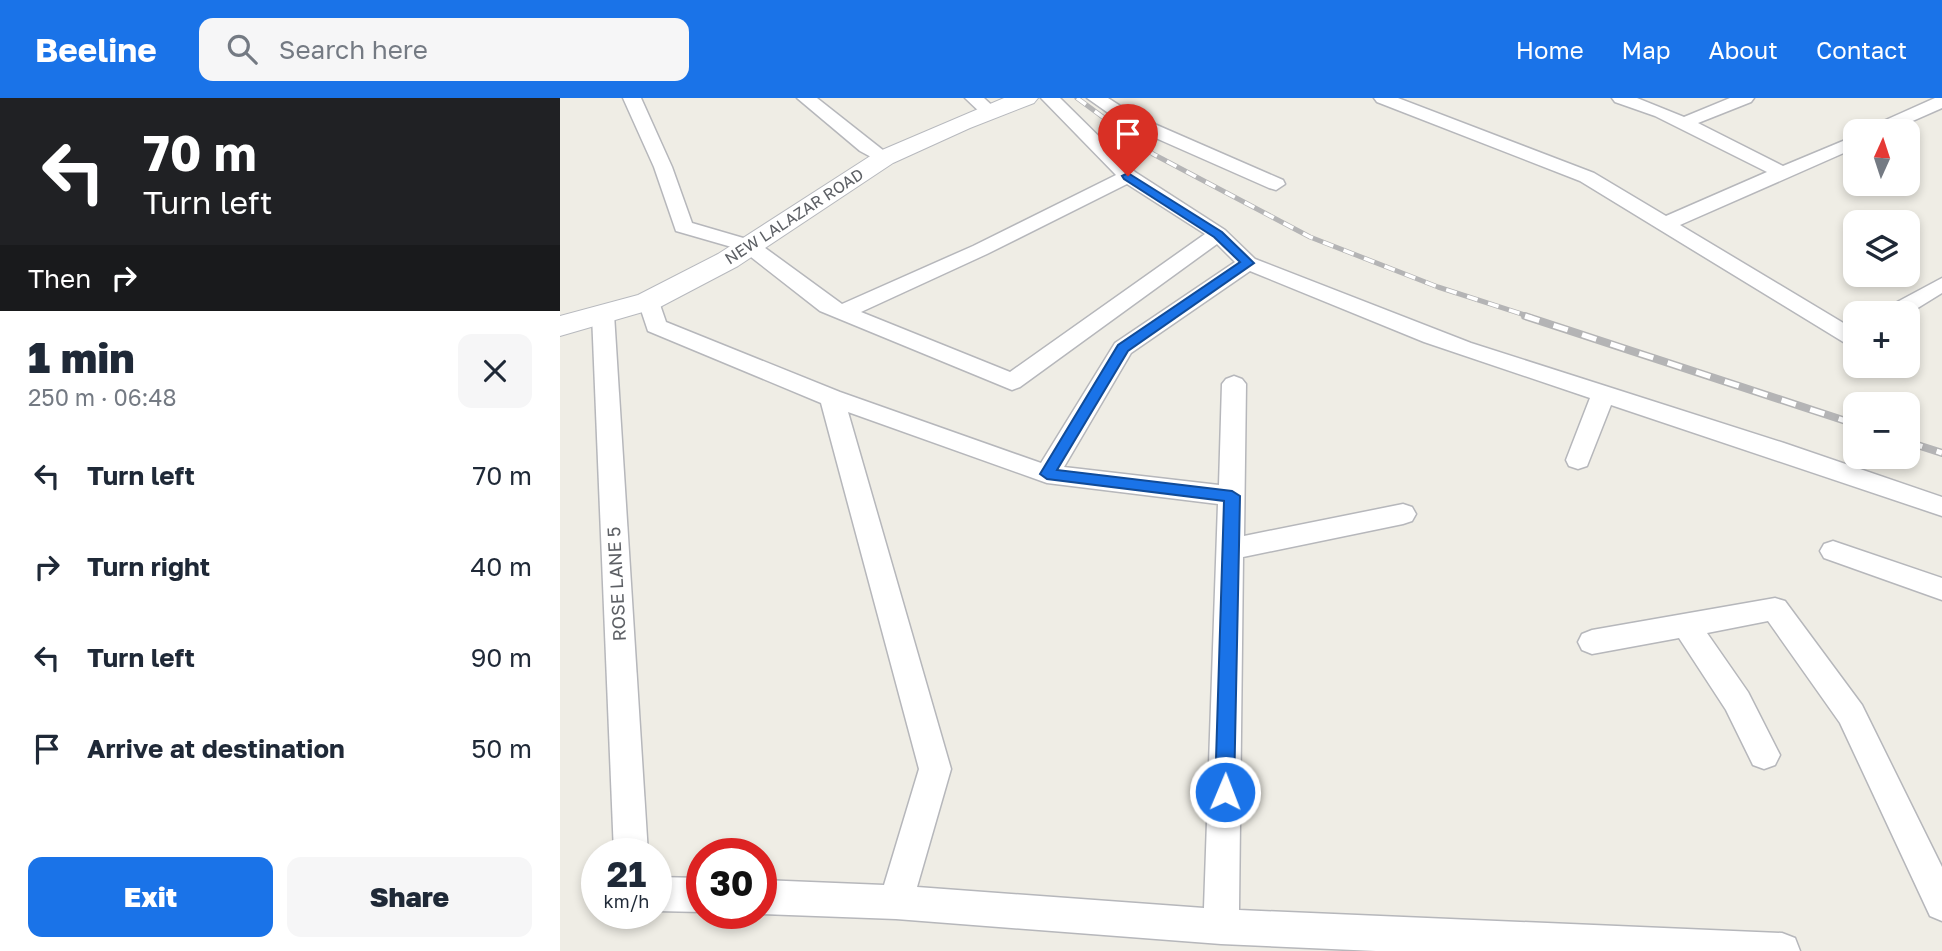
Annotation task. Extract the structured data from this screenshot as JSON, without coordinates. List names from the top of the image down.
{
  "streets": {
    "street": ["NEW LALAZAR ROAD", "ROSE LANE 5"]
  },
  "crossings": [
    ["NEW LALAZAR ROAD", "ROSE LANE 5"]
  ],
  "north": "top",
  "page": {
    "header": "Beeline",
    "search": "Search here",
    "nav": [
      "Home",
      "Map",
      "About",
      "Contact"
    ],
    "turn": ["70 m", "Turn left"],
    "map_buttons": ["+", "−"],
    "then": "Then",
    "heading": ["1 min", "250 m · 06:48"],
    "list": [
      {
        "name": "Turn left",
        "value": "70 m"
      },
      {
        "name": "Turn right",
        "value": "40 m"
      },
      {
        "name": "Turn left",
        "value": "90 m"
      },
      {
        "name": "Arrive at destination",
        "value": "50 m"
      }
    ],
    "speed": "21 km/h",
    "limit": "30",
    "buttons": ["Exit", "Share"]
  }
}
